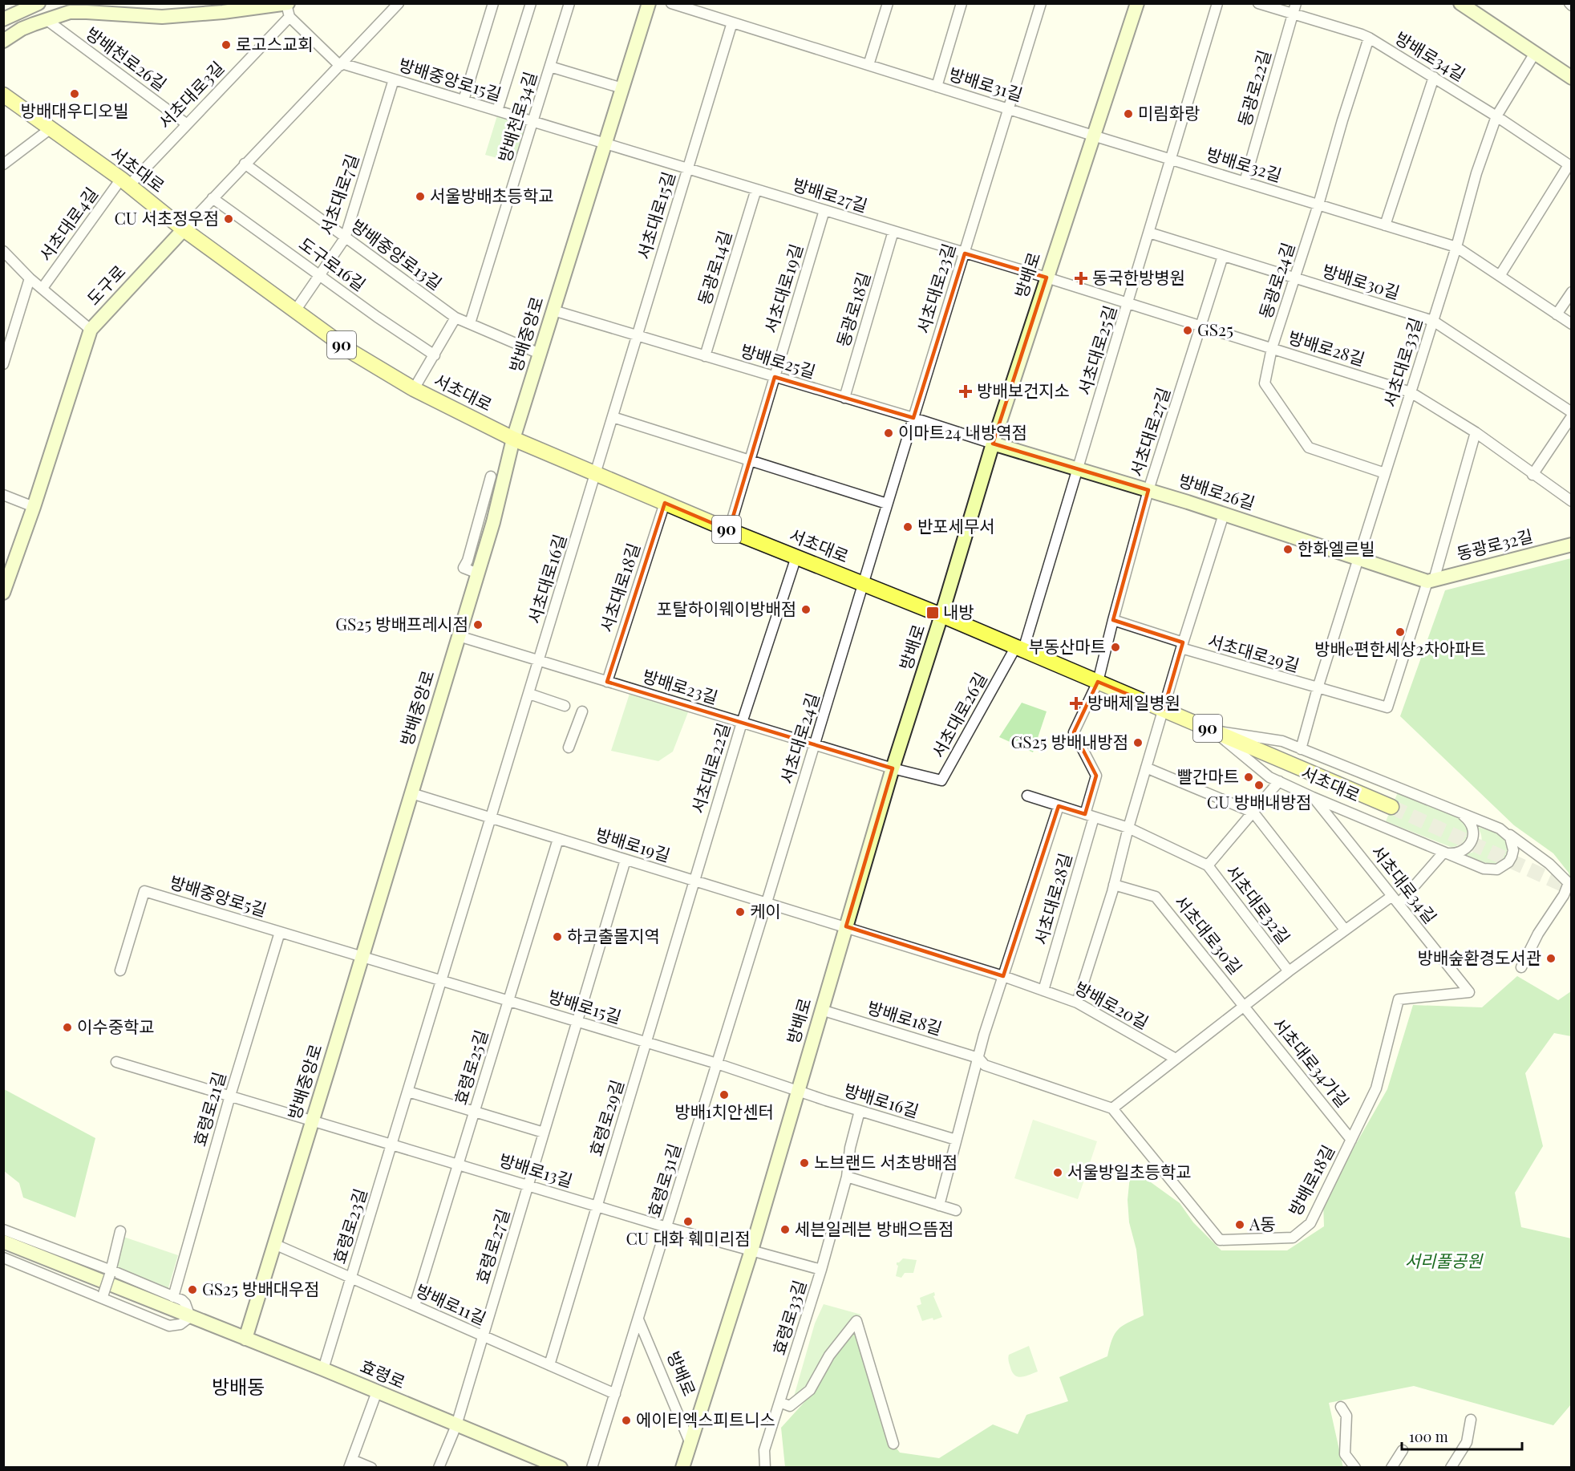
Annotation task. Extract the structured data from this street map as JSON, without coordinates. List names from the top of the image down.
{
  "streets": {
    "main road": ["서초대로", "90"],
    "street": [
      "방배로34길",
      "방배천로26길",
      "방배중앙로15길",
      "방배로31길",
      "동광로22길",
      "서초대로3길",
      "방배천로34길",
      "방배로32길",
      "서초대로7길",
      "방배로27길",
      "서초대로15길",
      "서초대로4길",
      "방배중앙로13길",
      "도구로16길",
      "동광로14길",
      "방배로",
      "동광로24길",
      "방배로30길",
      "도구로",
      "서초대로19길",
      "서초대로23길",
      "동광로18길",
      "방배중앙로",
      "방배로28길",
      "서초대로25길",
      "방배로25길",
      "서초대로33길",
      "서초대로27길",
      "방배로26길",
      "동광로32길",
      "서초대로16길",
      "서초대로18길",
      "서초대로29길",
      "방배로23길",
      "서초대로26길",
      "서초대로24길",
      "서초대로22길",
      "방배로19길",
      "서초대로34길",
      "방배중앙로5길",
      "서초대로28길",
      "서초대로32길",
      "서초대로30길",
      "방배로20길",
      "방배로15길",
      "방배로18길",
      "서초대로34가길",
      "효령로25길",
      "방배로16길",
      "효령로21길",
      "효령로29길",
      "방배로13길",
      "효령로31길",
      "효령로23길",
      "효령로27길",
      "방배로11길",
      "효령로33길",
      "효령로"
    ]
  },
  "crossings": [
    ["방배로34길", "동광로22길"],
    ["방배로34길", "동광로24길"],
    ["방배로34길", "서초대로33길"],
    ["방배천로26길", "서초대로3길"],
    ["방배중앙로15길", "방배천로34길"],
    ["방배중앙로15길", "서초대로7길"],
    ["방배중앙로15길", "방배로27길"],
    ["방배중앙로15길", "도구로"],
    ["방배중앙로15길", "방배중앙로"],
    ["방배로31길", "방배로32길"],
    ["방배로31길", "서초대로15길"],
    ["방배로31길", "방배로"],
    ["방배로31길", "서초대로23길"],
    ["동광로22길", "방배로32길"],
    ["서초대로3길", "서초대로"],
    ["서초대로3길", "서초대로4길"],
    ["방배천로34길", "방배중앙로13길"],
    ["방배로32길", "방배로"],
    ["방배로32길", "동광로24길"],
    ["방배로32길", "서초대로25길"],
    ["방배로32길", "서초대로33길"],
    ["서초대로", "서초대로7길"],
    ["서초대로", "서초대로15길"],
    ["서초대로", "서초대로4길"],
    ["서초대로", "방배중앙로13길"],
    ["서초대로", "도구로16길"],
    ["서초대로", "방배로"],
    ["서초대로", "도구로"],
    ["서초대로", "서초대로19길"],
    ["서초대로", "서초대로23길"],
    ["서초대로", "방배중앙로"],
    ["서초대로", "서초대로25길"],
    ["서초대로", "서초대로33길"],
    ["서초대로", "서초대로27길"],
    ["서초대로", "서초대로16길"],
    ["서초대로", "서초대로18길"],
    ["서초대로", "서초대로29길"],
    ["서초대로", "서초대로26길"],
    ["서초대로", "서초대로24길"],
    ["서초대로", "서초대로22길"],
    ["서초대로", "서초대로34길"],
    ["서초대로", "서초대로28길"],
    ["서초대로", "서초대로32길"],
    ["서초대로7길", "방배중앙로13길"],
    ["서초대로7길", "도구로16길"],
    ["방배로27길", "서초대로15길"],
    ["방배로27길", "동광로14길"],
    ["방배로27길", "방배로"],
    ["방배로27길", "서초대로19길"],
    ["방배로27길", "서초대로23길"],
    ["방배로27길", "동광로18길"],
    ["방배로27길", "방배중앙로"],
    ["방배로27길", "방배로28길"],
    ["서초대로15길", "방배로25길"],
    ["서초대로15길", "서초대로16길"],
    ["방배중앙로13길", "도구로"],
    ["방배중앙로13길", "방배중앙로"],
    ["도구로16길", "도구로"],
    ["동광로14길", "방배로25길"],
    ["방배로", "방배로28길"],
    ["방배로", "방배로25길"],
    ["방배로", "방배로26길"],
    ["방배로", "방배로23길"],
    ["방배로", "서초대로26길"],
    ["방배로", "방배로19길"],
    ["방배로", "방배로20길"],
    ["방배로", "방배로15길"],
    ["방배로", "방배로18길"],
    ["방배로", "방배로16길"],
    ["방배로", "방배로13길"],
    ["방배로", "효령로31길"],
    ["동광로24길", "방배로30길"],
    ["동광로24길", "방배로28길"],
    ["동광로24길", "서초대로33길"],
    ["방배로30길", "서초대로25길"],
    ["방배로30길", "서초대로33길"],
    ["방배로30길", "서초대로27길"],
    ["서초대로19길", "방배로25길"],
    ["서초대로23길", "방배로25길"],
    ["서초대로23길", "서초대로24길"],
    ["동광로18길", "방배로25길"],
    ["방배중앙로", "방배로25길"],
    ["방배중앙로", "방배로23길"],
    ["방배중앙로", "방배로19길"],
    ["방배중앙로", "방배중앙로5길"],
    ["방배중앙로", "방배로15길"],
    ["방배중앙로", "방배로13길"],
    ["방배중앙로", "방배로11길"],
    ["방배중앙로", "효령로"],
    ["방배로28길", "서초대로25길"],
    ["방배로28길", "서초대로33길"],
    ["방배로28길", "서초대로27길"],
    ["서초대로25길", "방배로26길"],
    ["서초대로25길", "서초대로26길"],
    ["방배로25길", "방배로26길"],
    ["서초대로33길", "방배로26길"],
    ["서초대로33길", "서초대로29길"],
    ["서초대로27길", "방배로26길"],
    ["서초대로27길", "서초대로28길"],
    ["방배로26길", "동광로32길"],
    ["방배로26길", "서초대로29길"],
    ["서초대로16길", "방배로23길"],
    ["서초대로16길", "방배로19길"],
    ["서초대로16길", "효령로23길"],
    ["서초대로18길", "방배로23길"],
    ["방배로23길", "서초대로26길"],
    ["방배로23길", "서초대로24길"],
    ["방배로23길", "서초대로22길"],
    ["서초대로24길", "방배로19길"],
    ["서초대로24길", "효령로31길"],
    ["서초대로22길", "방배로19길"],
    ["서초대로22길", "효령로29길"],
    ["방배로19길", "방배로20길"],
    ["방배로19길", "효령로25길"],
    ["방배로19길", "효령로29길"],
    ["방배로19길", "효령로31길"],
    ["방배로19길", "효령로23길"],
    ["방배로19길", "효령로27길"],
    ["서초대로34길", "방배로18길"],
    ["방배중앙로5길", "방배로15길"],
    ["방배중앙로5길", "효령로21길"],
    ["서초대로28길", "방배로20길"],
    ["서초대로30길", "서초대로34가길"],
    ["방배로15길", "효령로25길"],
    ["방배로15길", "방배로16길"],
    ["방배로15길", "효령로29길"],
    ["방배로15길", "효령로31길"],
    ["방배로15길", "효령로23길"],
    ["방배로15길", "효령로27길"],
    ["방배로18길", "서초대로34가길"],
    ["효령로25길", "방배로13길"],
    ["효령로25길", "방배로11길"],
    ["방배로16길", "효령로33길"],
    ["효령로21길", "방배로13길"],
    ["효령로29길", "방배로13길"],
    ["효령로29길", "방배로11길"],
    ["방배로13길", "효령로31길"],
    ["방배로13길", "효령로23길"],
    ["방배로13길", "효령로27길"],
    ["효령로31길", "방배로11길"],
    ["효령로23길", "방배로11길"],
    ["효령로23길", "효령로"],
    ["효령로27길", "방배로11길"],
    ["효령로27길", "효령로"]
  ],
  "districts": ["방배동"],
  "parks": ["서리풀공원"],
  "places": {
    "other": [
      "로고스교회",
      "방배대우디오빌",
      "미림화랑",
      "서울방배초등학교",
      "CU 서초정우점",
      "GS25",
      "이마트24 내방역점",
      "반포세무서",
      "한화엘르빌",
      "포탈하이웨이방배점",
      "GS25 방배프레시점",
      "방배e편한세상2차아파트",
      "부동산마트",
      "GS25 방배내방점",
      "빨간마트",
      "CU 방배내방점",
      "케이",
      "하코출몰지역",
      "방배숲환경도서관",
      "이수중학교",
      "방배1치안센터",
      "노브랜드 서초방배점",
      "서울방일초등학교",
      "CU 대화 훼미리점",
      "A동",
      "세븐일레븐 방배으뜸점",
      "GS25 방배대우점",
      "에이티엑스피트니스"
    ],
    "health": ["동국한방병원", "방배보건지소", "방배제일병원"],
    "transit": ["내방"]
  },
  "scale_bar": "100 m"
}
